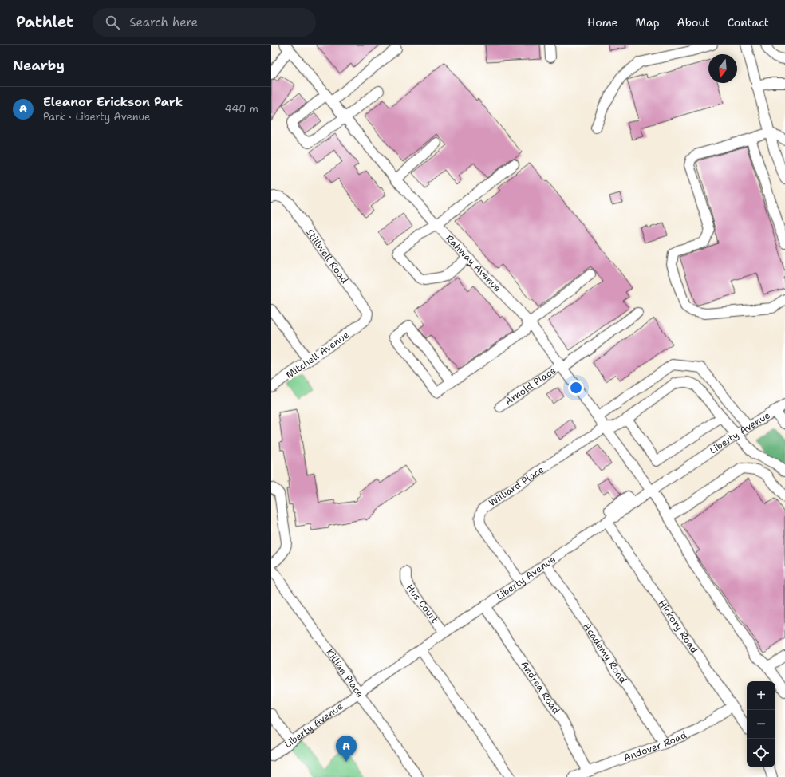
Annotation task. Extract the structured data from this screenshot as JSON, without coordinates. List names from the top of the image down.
{
  "streets": {
    "street": [
      "Stillwell Road",
      "Rahway Avenue",
      "Mitchell Avenue",
      "Arnold Place",
      "Liberty Avenue",
      "Williard Place",
      "Hus Court",
      "Hickory Road",
      "Academy Road",
      "Killian Place",
      "Andrea Road",
      "Andover Road"
    ]
  },
  "crossings": [
    ["Stillwell Road", "Mitchell Avenue"],
    ["Rahway Avenue", "Arnold Place"],
    ["Rahway Avenue", "Liberty Avenue"],
    ["Rahway Avenue", "Williard Place"],
    ["Liberty Avenue", "Williard Place"],
    ["Liberty Avenue", "Hus Court"],
    ["Liberty Avenue", "Hickory Road"],
    ["Liberty Avenue", "Academy Road"],
    ["Liberty Avenue", "Killian Place"],
    ["Liberty Avenue", "Andrea Road"],
    ["Hickory Road", "Andover Road"],
    ["Academy Road", "Andover Road"],
    ["Andrea Road", "Andover Road"]
  ],
  "north": "bottom",
  "page": {
    "header": "Pathlet",
    "search": "Search here",
    "nav": [
      "Home",
      "Map",
      "About",
      "Contact"
    ],
    "heading": "Nearby",
    "list": [
      {
        "mark": "A",
        "name": "Eleanor Erickson Park",
        "note": "Park · Liberty Avenue",
        "value": "440 m"
      }
    ],
    "map_buttons": ["+", "−"],
    "pins": "A"
  }
}
